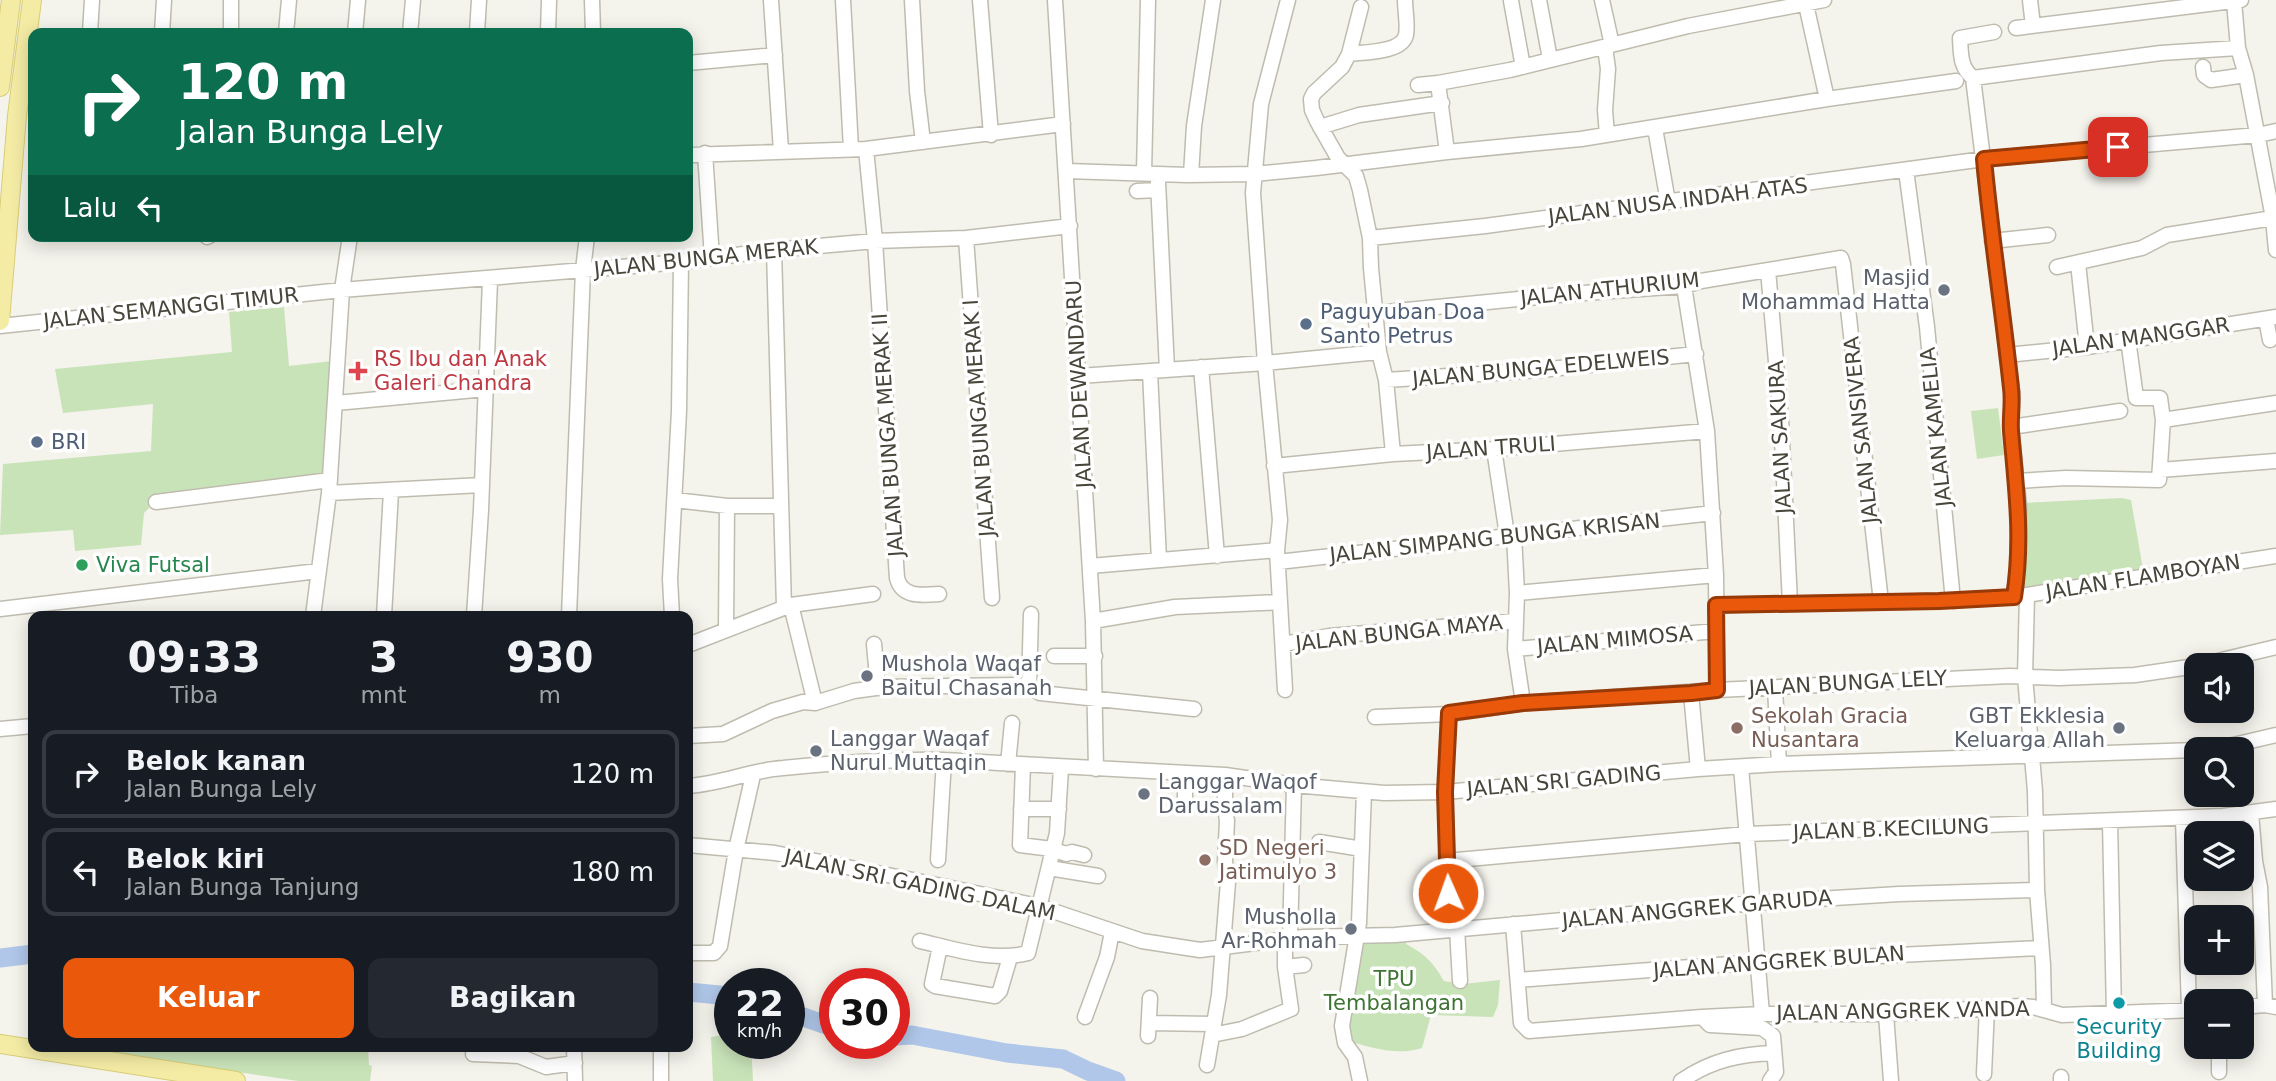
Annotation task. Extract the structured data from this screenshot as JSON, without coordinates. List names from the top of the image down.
{
  "streets": {
    "street": [
      "JALAN NUSA INDAH ATAS",
      "JALAN BUNGA MERAK",
      "JALAN ATHURIUM",
      "JALAN SEMANGGI TIMUR",
      "JALAN MANGGAR",
      "JALAN BUNGA EDELWEIS",
      "JALAN DEWANDARU",
      "JALAN BUNGA MERAK I",
      "JALAN KAMELIA",
      "JALAN SANSIVERA",
      "JALAN BUNGA MERAK II",
      "JALAN SAKURA",
      "JALAN TRULI",
      "JALAN SIMPANG BUNGA KRISAN",
      "JALAN FLAMBOYAN",
      "JALAN BUNGA MAYA",
      "JALAN MIMOSA",
      "JALAN BUNGA LELY",
      "JALAN SRI GADING",
      "JALAN B.KECILUNG",
      "JALAN SRI GADING DALAM",
      "JALAN ANGGREK GARUDA",
      "JALAN ANGGREK BULAN",
      "JALAN ANGGREK VANDA"
    ]
  },
  "crossings": [
    ["JALAN NUSA INDAH ATAS", "JALAN KAMELIA"],
    ["JALAN BUNGA MERAK", "JALAN SEMANGGI TIMUR"],
    ["JALAN BUNGA MERAK", "JALAN DEWANDARU"],
    ["JALAN BUNGA MERAK", "JALAN BUNGA MERAK I"],
    ["JALAN BUNGA MERAK", "JALAN BUNGA MERAK II"],
    ["JALAN ATHURIUM", "JALAN SANSIVERA"],
    ["JALAN ATHURIUM", "JALAN SAKURA"],
    ["JALAN DEWANDARU", "JALAN SIMPANG BUNGA KRISAN"],
    ["JALAN DEWANDARU", "JALAN SRI GADING"],
    ["JALAN KAMELIA", "JALAN FLAMBOYAN"],
    ["JALAN SANSIVERA", "JALAN FLAMBOYAN"],
    ["JALAN SAKURA", "JALAN FLAMBOYAN"],
    ["JALAN SRI GADING DALAM", "JALAN ANGGREK GARUDA"],
    ["JALAN ANGGREK GARUDA", "JALAN ANGGREK VANDA"],
    ["JALAN ANGGREK BULAN", "JALAN ANGGREK VANDA"]
  ],
  "parks": ["TPU Tembalangan"],
  "places": {
    "other": [
      "Masjid Mohammad Hatta",
      "Paguyuban Doa Santo Petrus",
      "BRI",
      "Viva Futsal",
      "Mushola Waqaf Baitul Chasanah",
      "Sekolah Gracia Nusantara",
      "GBT Ekklesia Keluarga Allah",
      "Langgar Waqaf Nurul Muttaqin",
      "Langgar Waqof Darussalam",
      "SD Negeri Jatimulyo 3",
      "Musholla Ar-Rohmah",
      "Security Building"
    ],
    "health": ["RS Ibu dan Anak Galeri Chandra"]
  },
  "page": {
    "turn": ["120 m", "Jalan Bunga Lely"],
    "then": "Lalu",
    "eta": [
      "09:33",
      "Tiba",
      "3",
      "mnt",
      "930",
      "m"
    ],
    "map_buttons": ["+", "−"],
    "list": [
      {
        "name": "Belok kanan",
        "note": "Jalan Bunga Lely",
        "value": "120 m"
      },
      {
        "name": "Belok kiri",
        "note": "Jalan Bunga Tanjung",
        "value": "180 m"
      }
    ],
    "buttons": ["Keluar", "Bagikan"],
    "speed": "22 km/h",
    "limit": "30"
  }
}
